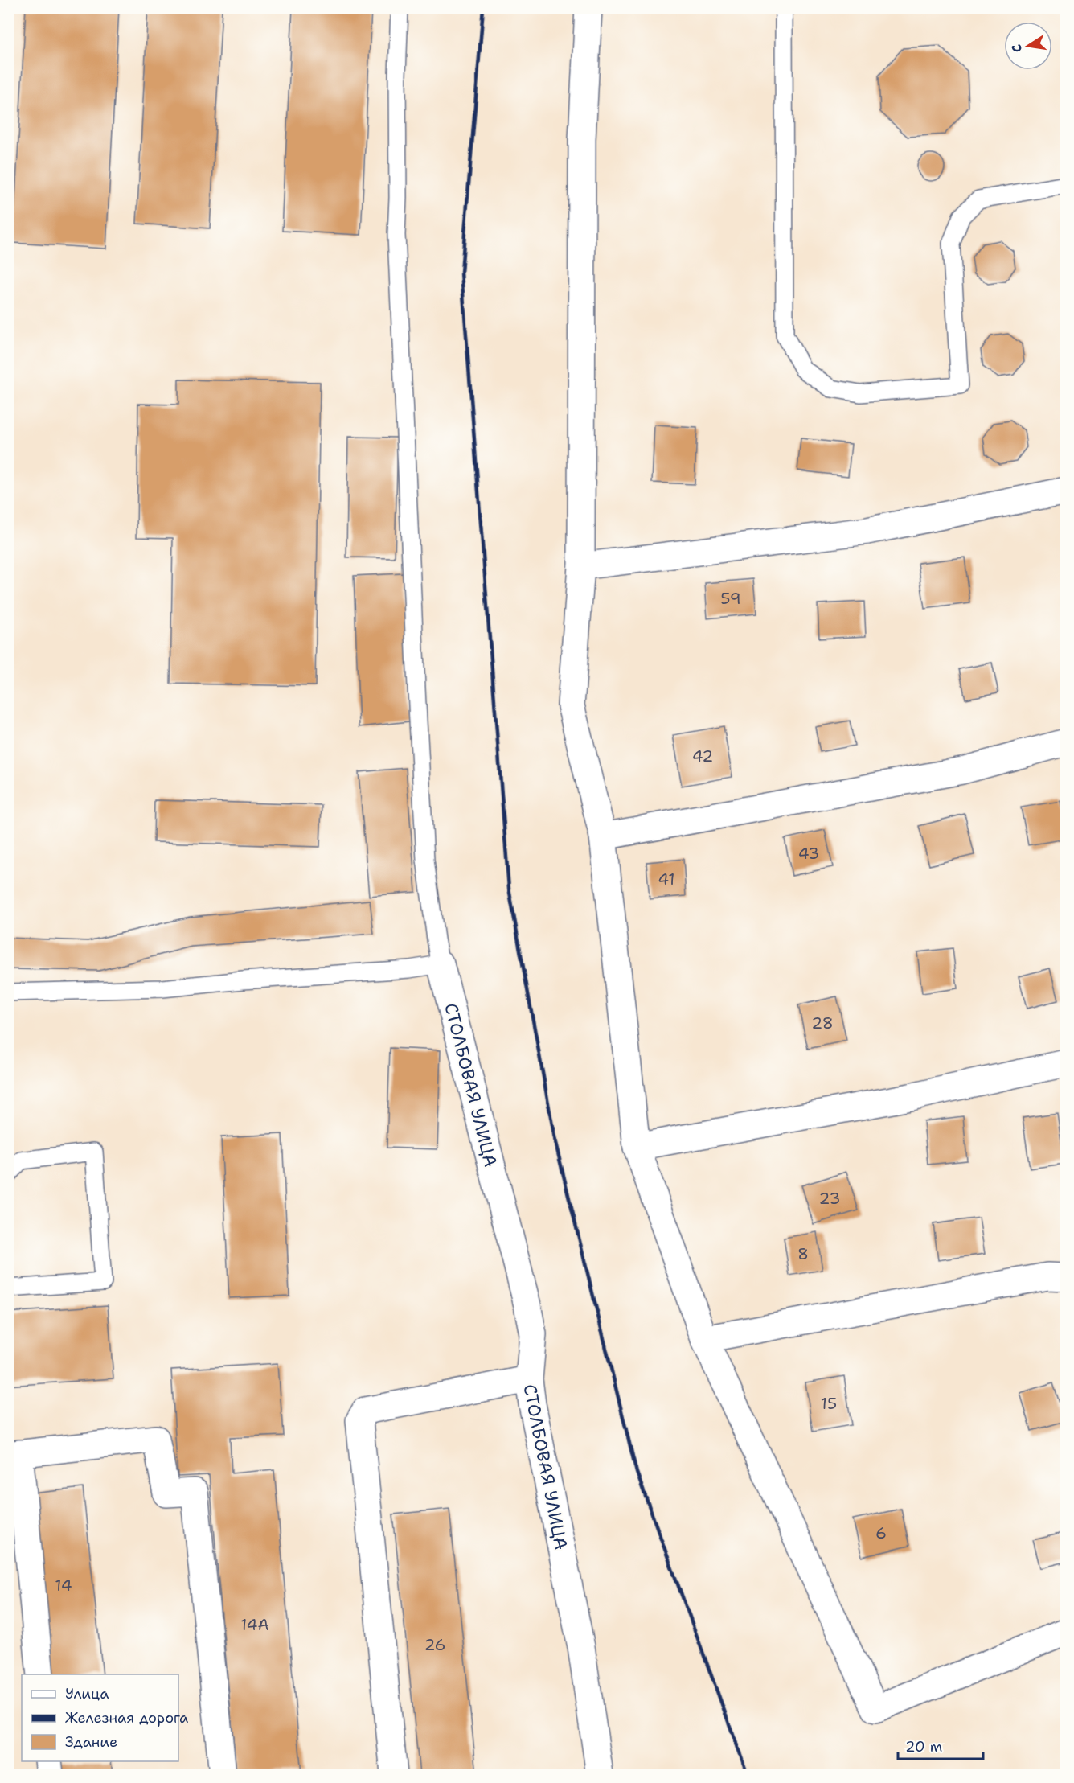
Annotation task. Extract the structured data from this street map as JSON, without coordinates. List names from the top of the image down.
{
  "streets": {
    "street": ["СТОЛБОВАЯ УЛИЦА"]
  },
  "house_numbers": [
    "59",
    "42",
    "43",
    "41",
    "28",
    "23",
    "8",
    "15",
    "6",
    "14",
    "14А",
    "26"
  ],
  "legend": ["Улица", "Железная дорога", "Здание"],
  "scale_bar": "20 m",
  "north": "left"
}
